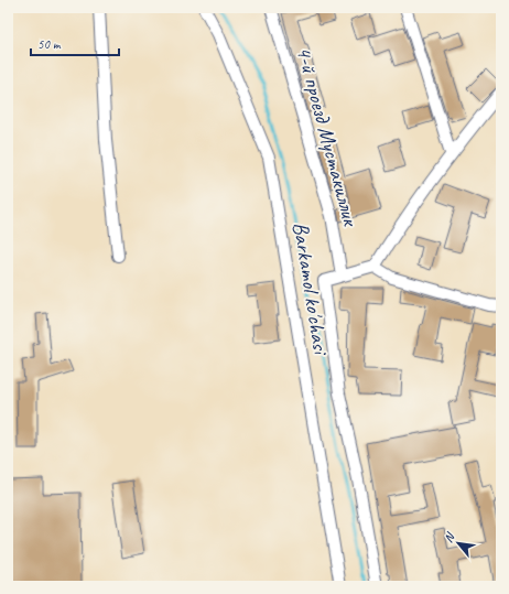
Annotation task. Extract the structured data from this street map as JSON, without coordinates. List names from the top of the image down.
{
  "streets": {
    "street": ["4-й проезд Мустакиллик", "Barkamol ko'chasi"]
  },
  "scale_bar": "50 m",
  "north": "top left"
}
